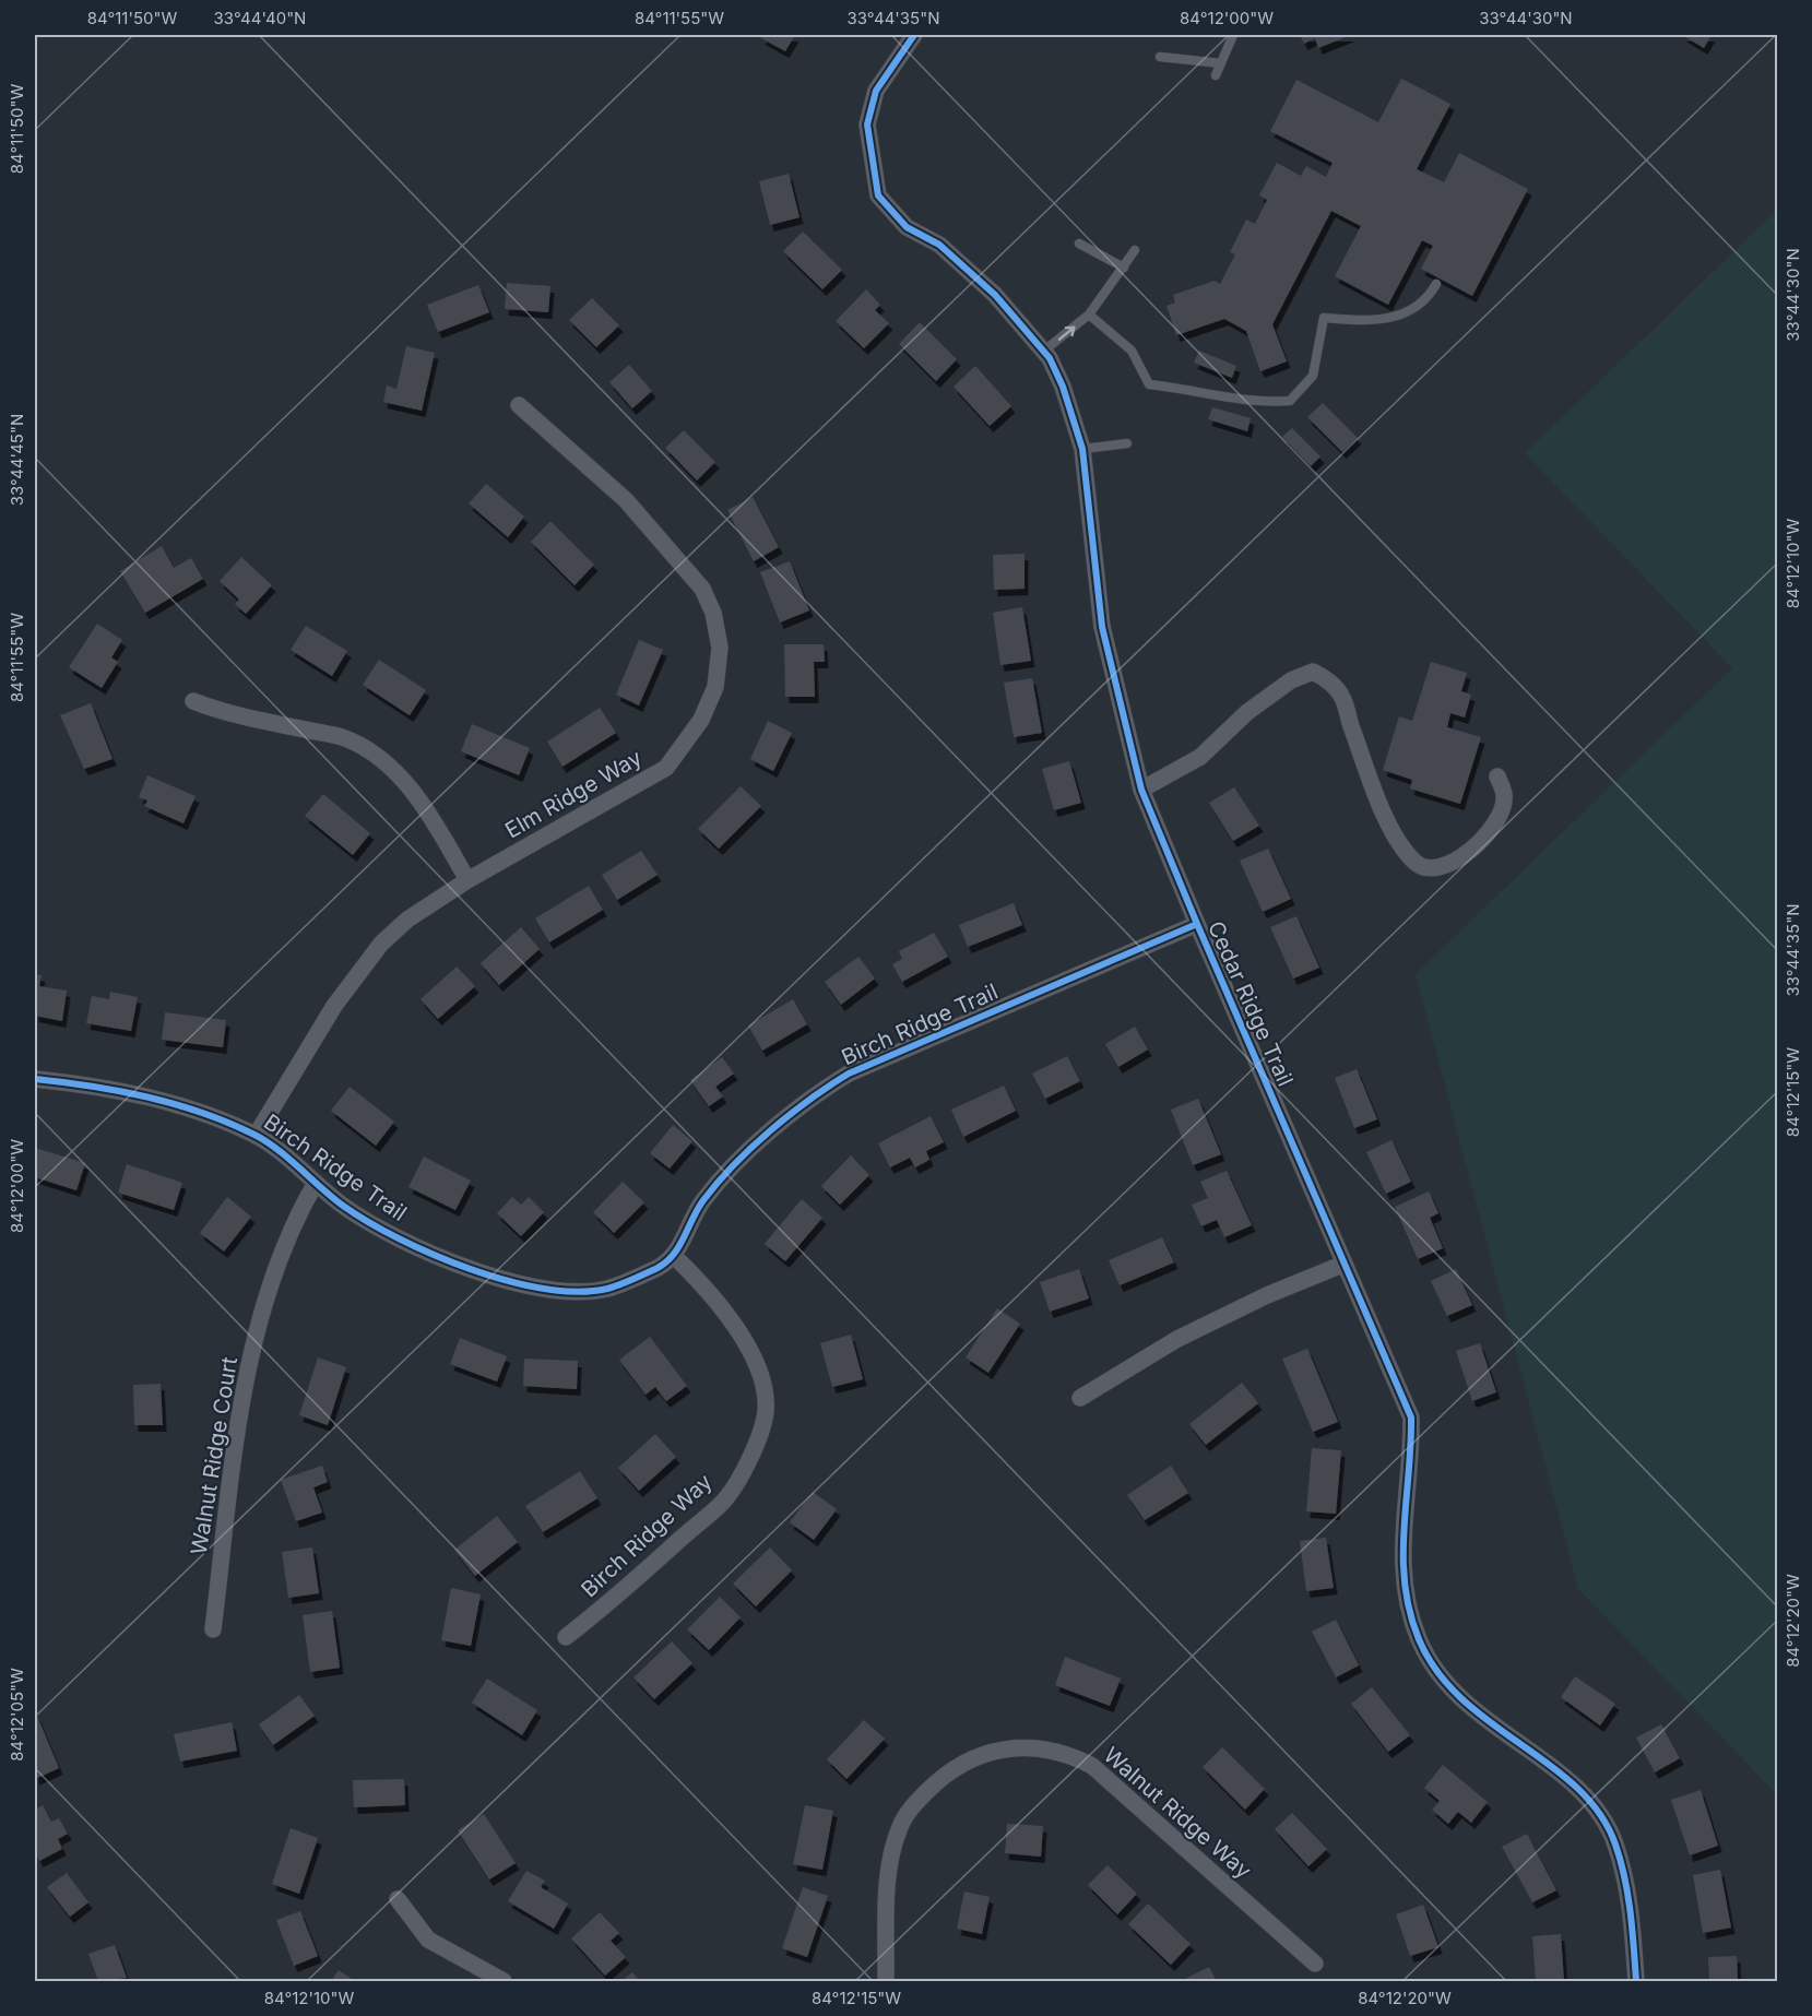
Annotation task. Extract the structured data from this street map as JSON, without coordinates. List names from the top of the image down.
{
  "streets": {
    "street": [
      "Elm Ridge Way",
      "Cedar Ridge Trail",
      "Birch Ridge Trail",
      "Walnut Ridge Court",
      "Birch Ridge Way",
      "Walnut Ridge Way"
    ]
  },
  "crossings": [
    ["Elm Ridge Way", "Birch Ridge Trail"],
    ["Cedar Ridge Trail", "Birch Ridge Trail"],
    ["Birch Ridge Trail", "Walnut Ridge Court"],
    ["Birch Ridge Trail", "Birch Ridge Way"]
  ],
  "coordinates": [
    "84°11'50\"W",
    "33°44'40\"N",
    "84°11'55\"W",
    "33°44'35\"N",
    "84°12'00\"W",
    "33°44'30\"N",
    "33°44'45\"N",
    "84°12'10\"W",
    "84°12'15\"W",
    "84°12'20\"W",
    "84°12'05\"W"
  ]
}
